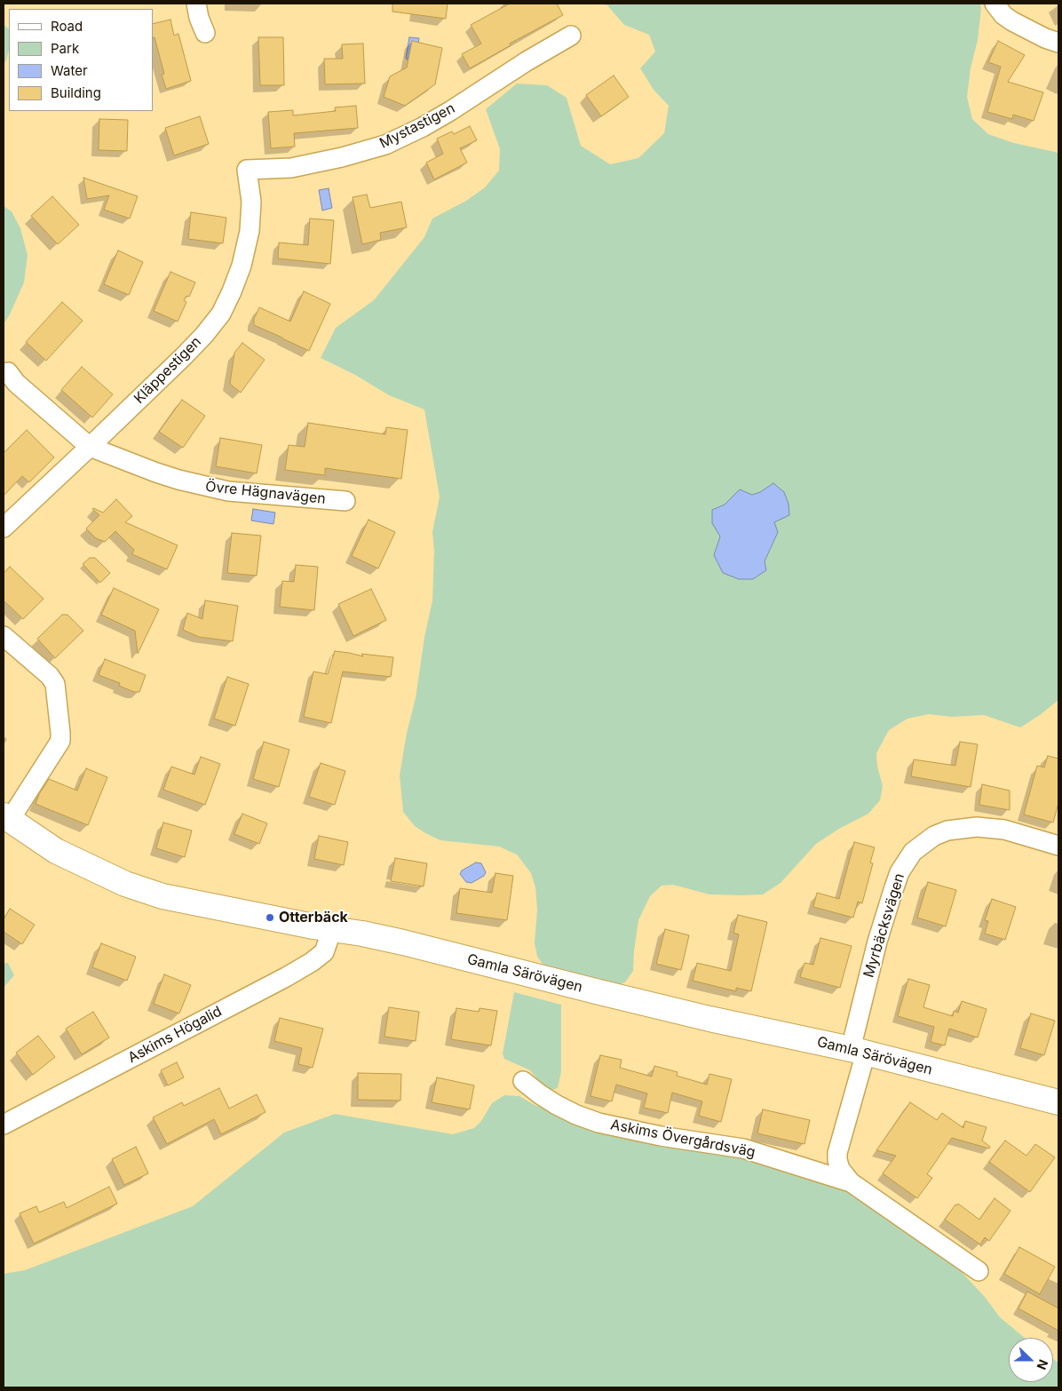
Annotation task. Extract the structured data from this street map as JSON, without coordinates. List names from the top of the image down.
{
  "streets": {
    "street": [
      "Mystastigen",
      "Kläppestigen",
      "Övre Hägnavägen",
      "Myrbäcksvägen",
      "Gamla Särövägen",
      "Askims Högalid",
      "Askims Övergårdsväg"
    ]
  },
  "crossings": [
    ["Mystastigen", "Kläppestigen"],
    ["Kläppestigen", "Övre Hägnavägen"],
    ["Myrbäcksvägen", "Gamla Särövägen"],
    ["Myrbäcksvägen", "Askims Övergårdsväg"],
    ["Gamla Särövägen", "Askims Högalid"],
    ["Gamla Särövägen", "Askims Övergårdsväg"]
  ],
  "places": ["Otterbäck"],
  "legend": [
    "Road",
    "Park",
    "Water",
    "Building"
  ],
  "north": "right"
}
